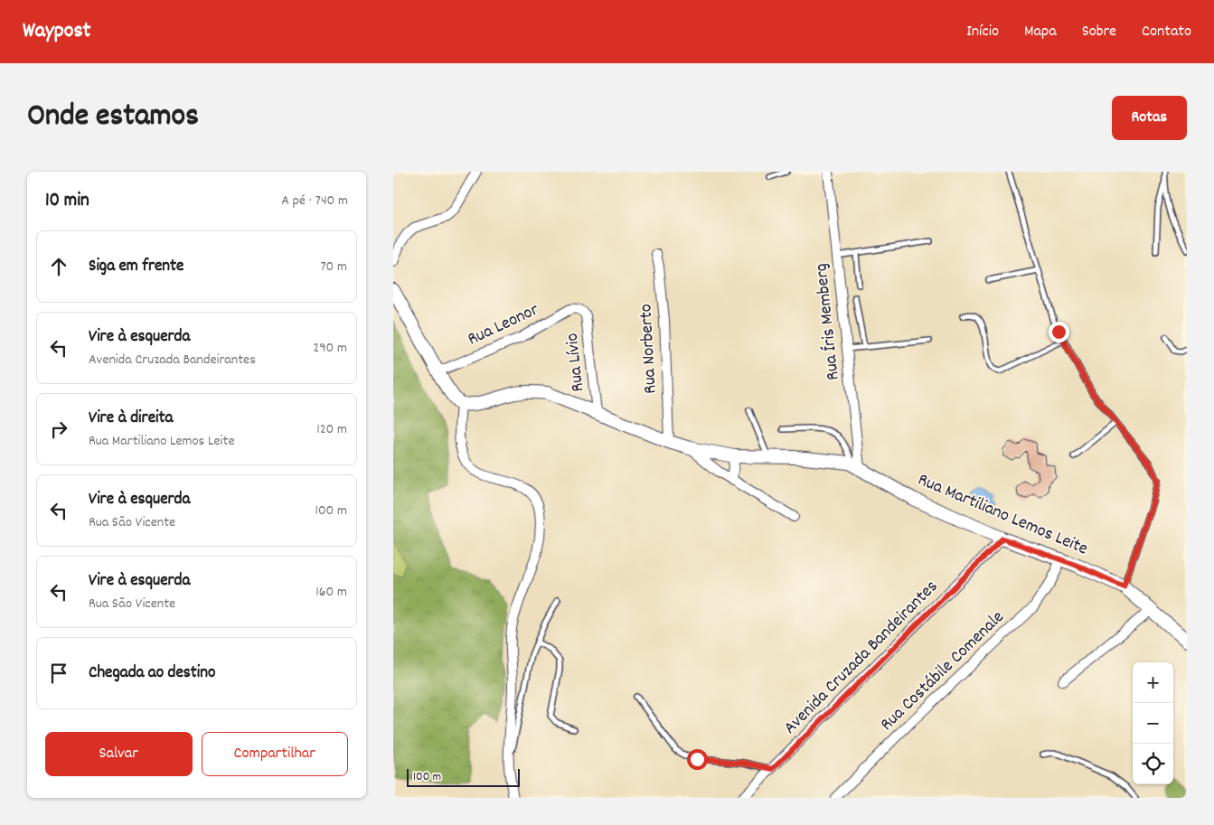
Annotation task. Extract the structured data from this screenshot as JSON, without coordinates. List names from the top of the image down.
{
  "streets": {
    "street": [
      "Rua Íris Memberg",
      "Rua Leonor",
      "Rua Norberto",
      "Rua Lívio",
      "Rua Martiliano Lemos Leite",
      "Avenida Cruzada Bandeirantes",
      "Rua Costábile Comenale"
    ]
  },
  "crossings": [
    ["Rua Íris Memberg", "Rua Martiliano Lemos Leite"],
    ["Rua Leonor", "Rua Lívio"],
    ["Rua Norberto", "Rua Martiliano Lemos Leite"],
    ["Rua Lívio", "Rua Martiliano Lemos Leite"],
    ["Rua Martiliano Lemos Leite", "Avenida Cruzada Bandeirantes"],
    ["Rua Martiliano Lemos Leite", "Rua Costábile Comenale"]
  ],
  "scale_bar": "100 m",
  "page": {
    "header": "Waypost",
    "nav": [
      "Início",
      "Mapa",
      "Sobre",
      "Contato"
    ],
    "title": "Onde estamos",
    "buttons": [
      "Rotas",
      ["Salvar", "Compartilhar"]
    ],
    "heading": ["10 min", "A pé · 740 m"],
    "list": [
      ["Siga em frente", "70 m"],
      ["Vire à esquerda", "Avenida Cruzada Bandeirantes", "290 m"],
      ["Vire à direita", "Rua Martiliano Lemos Leite", "120 m"],
      ["Vire à esquerda", "Rua São Vicente", "100 m"],
      ["Vire à esquerda", "Rua São Vicente", "160 m"],
      "Chegada ao destino"
    ],
    "map_buttons": ["+", "−"],
    "scale": "100 m"
  }
}
